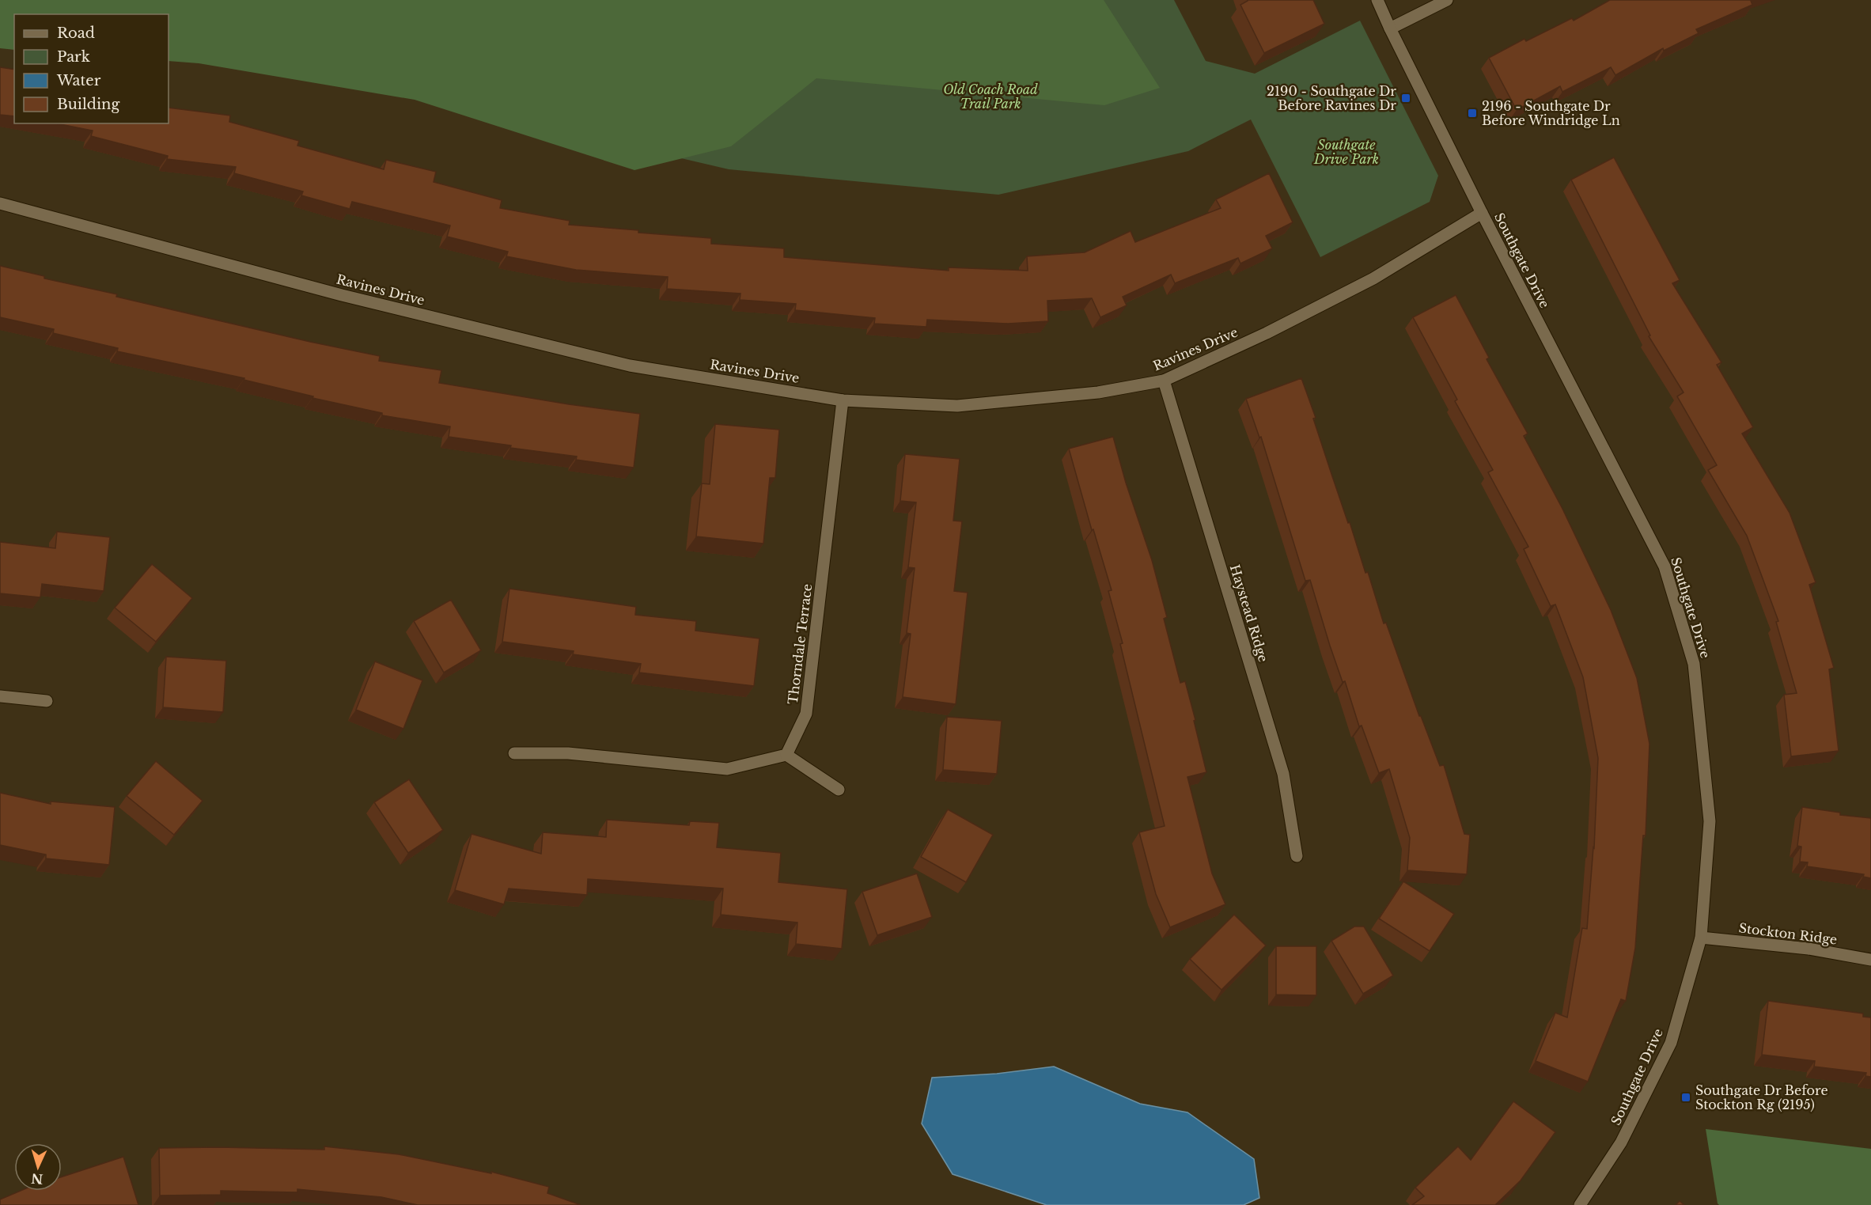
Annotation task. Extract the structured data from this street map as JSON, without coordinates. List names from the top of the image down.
{
  "streets": {
    "street": [
      "Southgate Drive",
      "Ravines Drive",
      "Haystead Ridge",
      "Thorndale Terrace",
      "Stockton Ridge"
    ]
  },
  "crossings": [
    ["Southgate Drive", "Ravines Drive"],
    ["Southgate Drive", "Stockton Ridge"],
    ["Ravines Drive", "Haystead Ridge"],
    ["Ravines Drive", "Thorndale Terrace"]
  ],
  "parks": ["Old Coach Road Trail Park", "Southgate Drive Park"],
  "places": {
    "transit": ["2190 - Southgate Dr Before Ravines Dr", "2196 - Southgate Dr Before Windridge Ln", "Southgate Dr Before Stockton Rg (2195)"]
  },
  "legend": [
    "Road",
    "Park",
    "Water",
    "Building"
  ],
  "north": "bottom"
}
